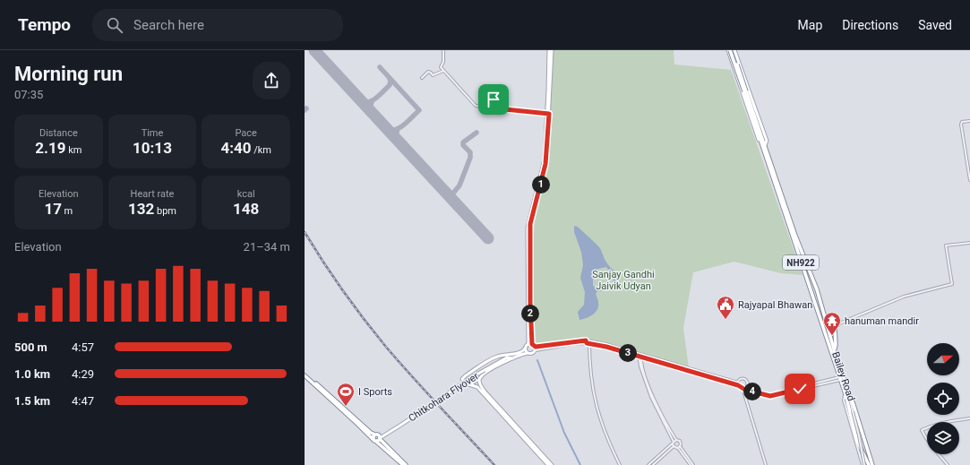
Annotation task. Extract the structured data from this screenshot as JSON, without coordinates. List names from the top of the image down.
{
  "streets": {
    "highway": ["NH922", "Bailey Road"],
    "main road": ["Chitkohara Flyover"]
  },
  "crossings": [
    ["NH922", "Bailey Road"]
  ],
  "parks": ["Sanjay Gandhi Jaivik Udyan"],
  "places": {
    "public building": ["Rajyapal Bhawan"],
    "temple": ["hanuman mandir"],
    "sports": ["I Sports"]
  },
  "north": "right",
  "page": {
    "header": "Tempo",
    "search": "Search here",
    "nav": ["Map", "Directions", "Saved"],
    "heading": ["Morning run", "07:35"],
    "stats": [
      ["Distance", "2.19 km"],
      ["Time", "10:13"],
      ["Pace", "4:40 /km"],
      ["Elevation", "17 m"],
      ["Heart rate", "132 bpm"],
      ["kcal", "148"]
    ],
    "pins": [
      "1",
      "2",
      "3",
      "4"
    ],
    "chart": ["Elevation", "21–34 m"],
    "list": [
      {
        "name": "500 m",
        "note": "4:57"
      },
      {
        "name": "1.0 km",
        "note": "4:29"
      },
      {
        "name": "1.5 km",
        "note": "4:47"
      }
    ]
  }
}
